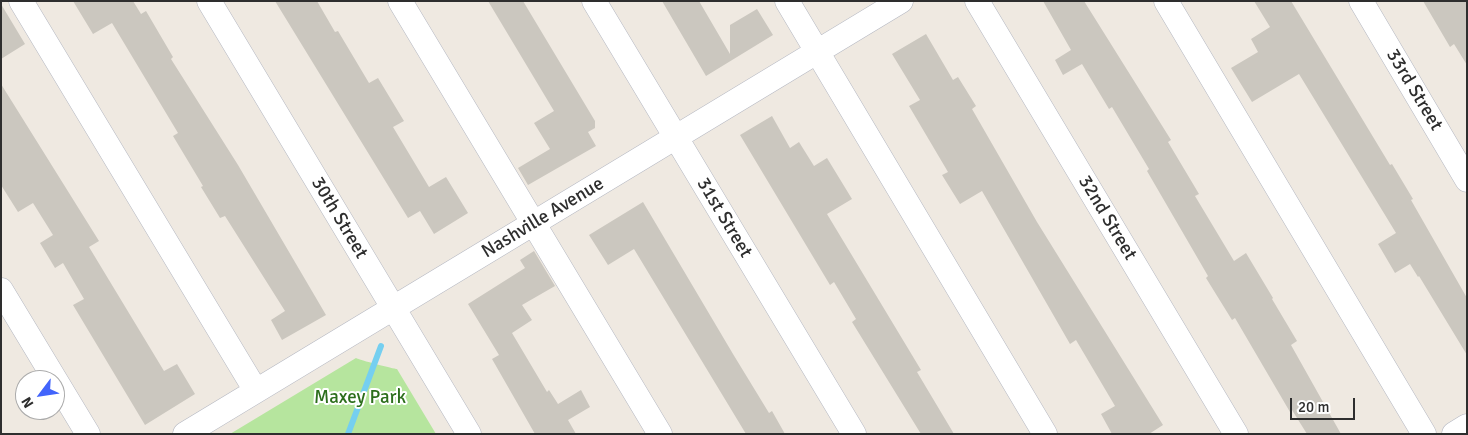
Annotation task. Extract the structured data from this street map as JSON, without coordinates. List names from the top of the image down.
{
  "streets": {
    "street": [
      "33rd Street",
      "30th Street",
      "Nashville Avenue",
      "31st Street",
      "32nd Street"
    ]
  },
  "crossings": [
    ["30th Street", "Nashville Avenue"],
    ["Nashville Avenue", "31st Street"]
  ],
  "parks": ["Maxey Park"],
  "scale_bar": "20 m",
  "north": "bottom left"
}
